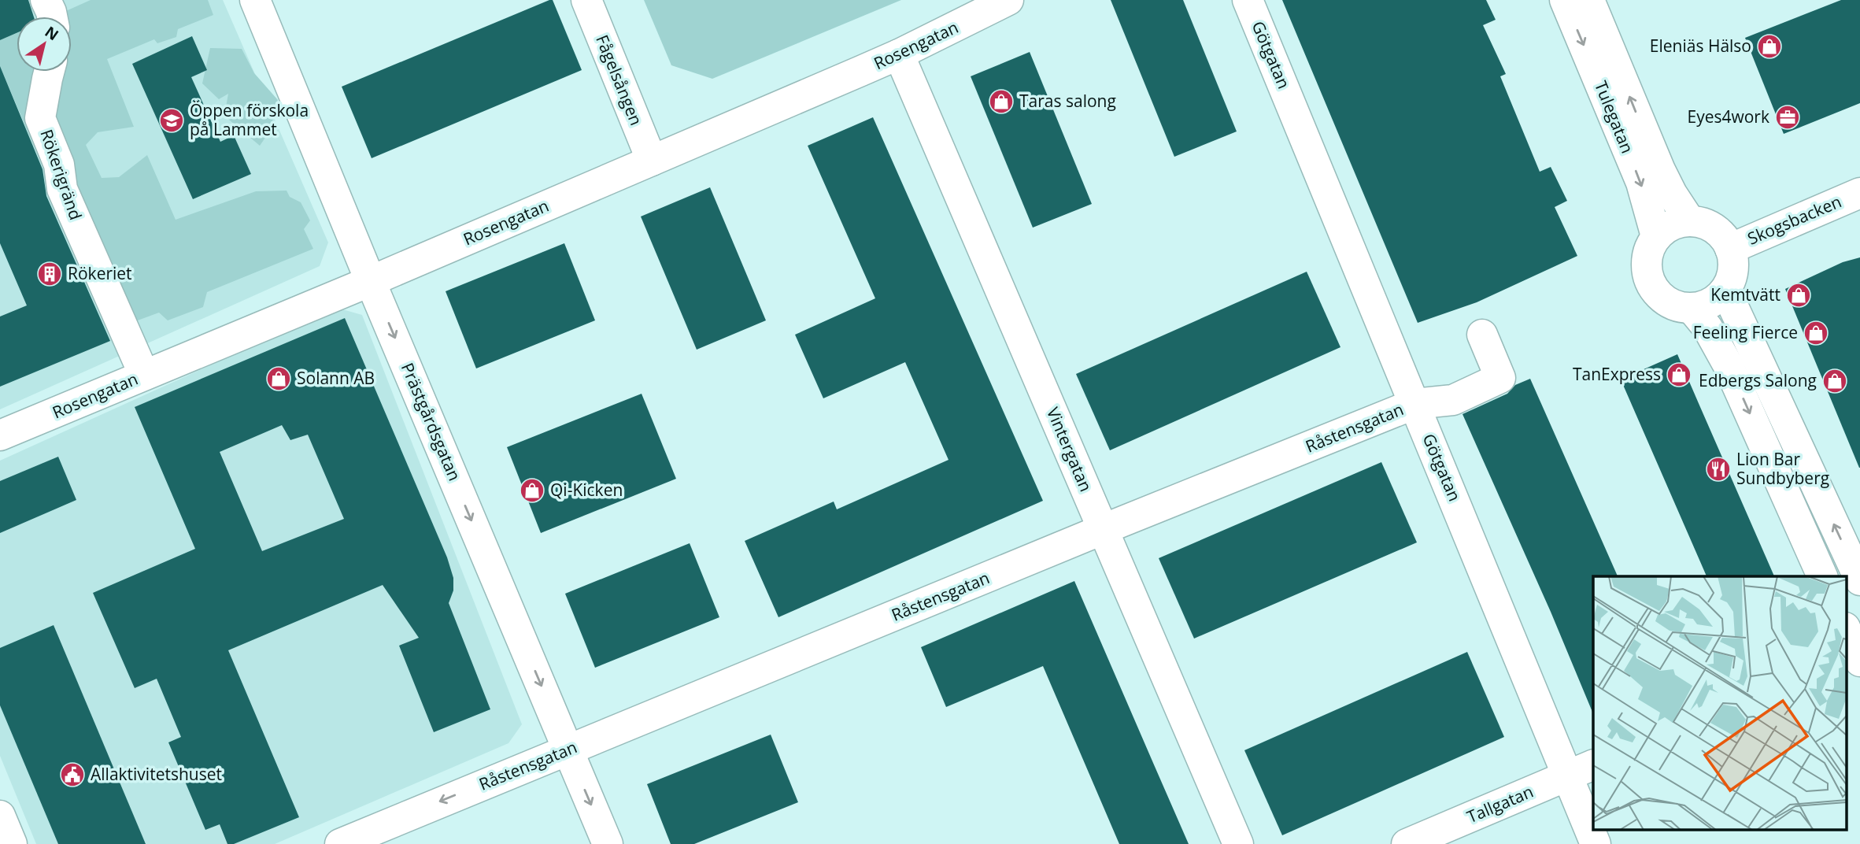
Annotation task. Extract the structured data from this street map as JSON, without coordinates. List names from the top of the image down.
{
  "streets": {
    "street": [
      "Rosengatan",
      "Götgatan",
      "Fågelsången",
      "Tulegatan",
      "Rökerigränd",
      "Skogsbacken",
      "Prästgårdsgatan",
      "Råstensgatan",
      "Vintergatan",
      "Tallgatan"
    ]
  },
  "crossings": [
    ["Rosengatan", "Fågelsången"],
    ["Rosengatan", "Rökerigränd"],
    ["Rosengatan", "Prästgårdsgatan"],
    ["Rosengatan", "Vintergatan"],
    ["Götgatan", "Råstensgatan"],
    ["Götgatan", "Tallgatan"],
    ["Tulegatan", "Skogsbacken"],
    ["Prästgårdsgatan", "Råstensgatan"],
    ["Råstensgatan", "Vintergatan"]
  ],
  "one_way": ["Prästgårdsgatan"],
  "places": {
    "shop": [
      "Eleniäs Hälso",
      "Taras salong",
      "Kemtvätt",
      "Feeling Fierce",
      "TanExpress",
      "Solann AB",
      "Edbergs Salong",
      "Qi-Kicken"
    ],
    "office": ["Eyes4work"],
    "school or university": ["Öppen förskola på Lammet"],
    "building": ["Rökeriet"],
    "restaurant": ["Lion Bar Sundbyberg"],
    "public building": ["Allaktivitetshuset"]
  },
  "north": "top right"
}
